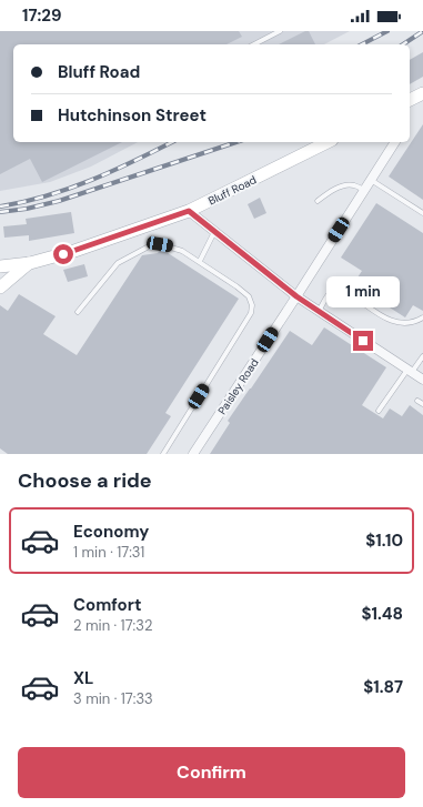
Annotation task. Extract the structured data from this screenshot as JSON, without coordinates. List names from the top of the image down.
{
  "streets": {
    "main road": ["Bluff Road"],
    "street": ["Paisley Road"]
  },
  "page": {
    "status": "17:29",
    "banner": ["Bluff Road", "Hutchinson Street"],
    "bubble": "1 min",
    "heading": "Choose a ride",
    "list": [
      {
        "name": "Economy",
        "note": "1 min · 17:31",
        "value": "$1.10"
      },
      {
        "name": "Comfort",
        "note": "2 min · 17:32",
        "value": "$1.48"
      },
      {
        "name": "XL",
        "note": "3 min · 17:33",
        "value": "$1.87"
      }
    ],
    "buttons": "Confirm"
  }
}
